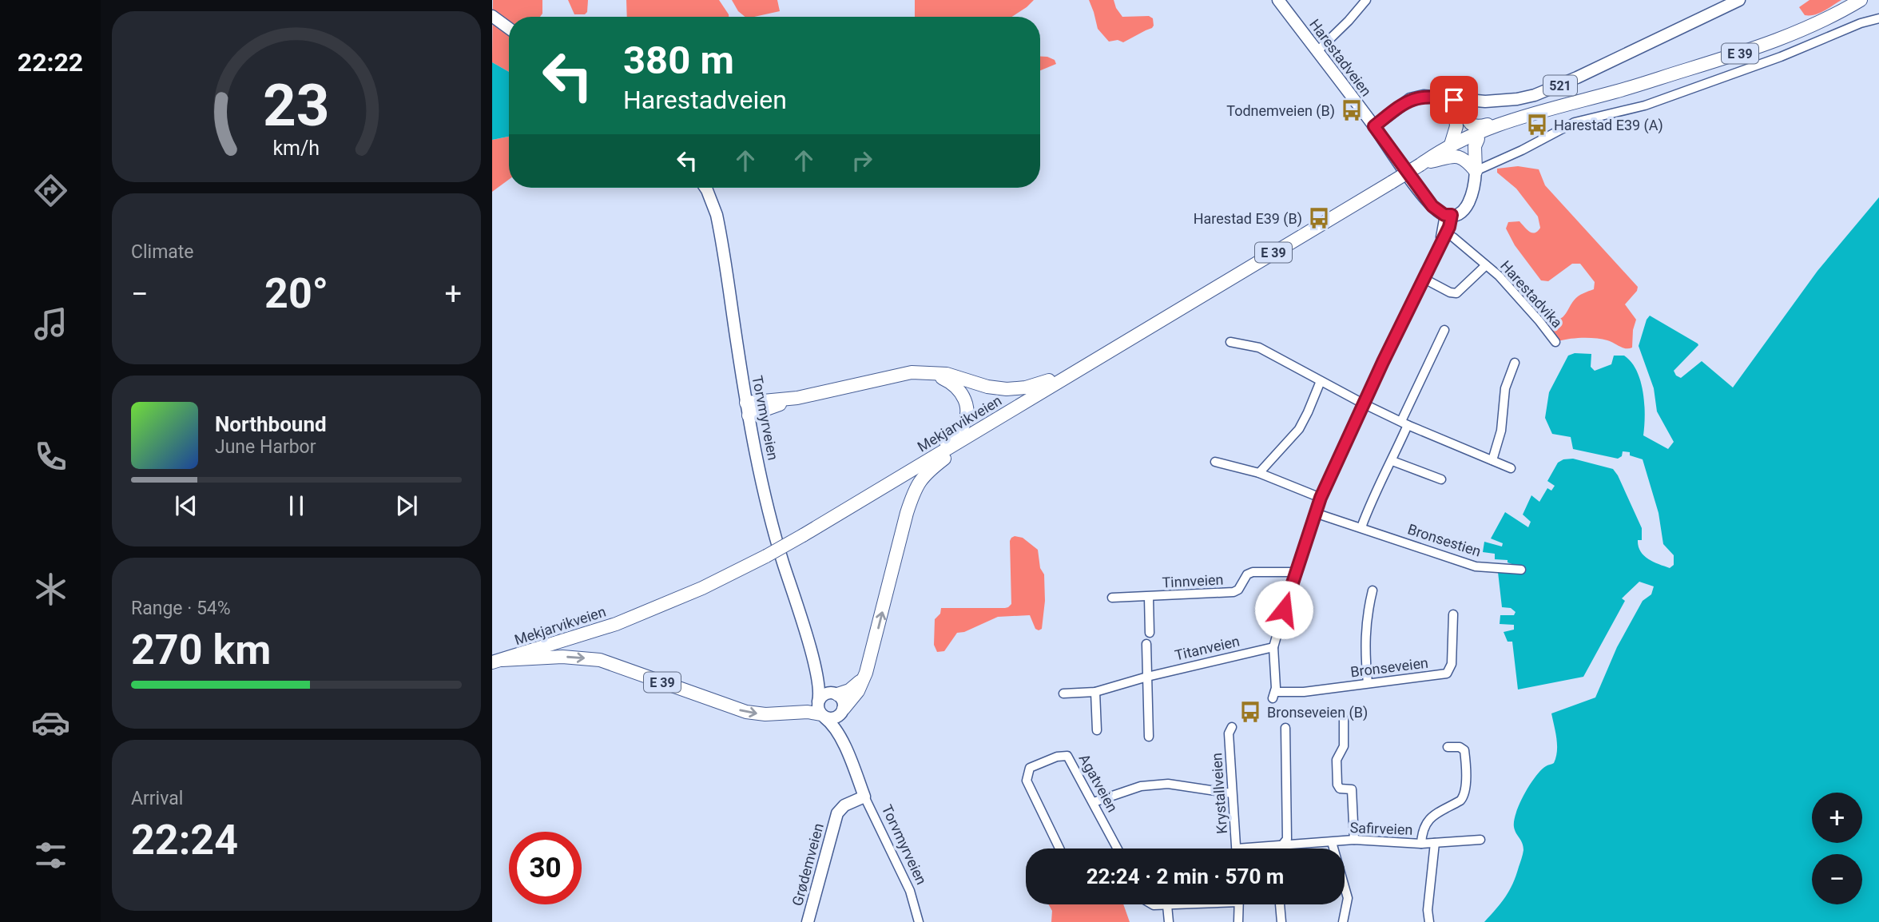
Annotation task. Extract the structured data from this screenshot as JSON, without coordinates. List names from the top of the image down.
{
  "streets": {
    "highway": ["E 39", "Mekjarvikveien"],
    "main road": [
      "Harestadveien",
      "521",
      "Torvmyrveien",
      "Grødemveien"
    ],
    "street": [
      "Harestadvika",
      "Bronsestien",
      "Tinnveien",
      "Titanveien",
      "Bronseveien",
      "Agatveien",
      "Krystallveien",
      "Safirveien"
    ]
  },
  "crossings": [
    ["E 39", "521"],
    ["E 39", "Torvmyrveien"],
    ["E 39", "Mekjarvikveien"],
    ["Harestadveien", "521"],
    ["Harestadveien", "Bronseveien"],
    ["Harestadvika", "Bronseveien"],
    ["Torvmyrveien", "Grødemveien"],
    ["Bronsestien", "Bronseveien"],
    ["Tinnveien", "Bronseveien"],
    ["Titanveien", "Bronseveien"],
    ["Krystallveien", "Safirveien"]
  ],
  "places": {
    "bus stop": [
      "Todnemveien (B)",
      "Harestad E39 (A)",
      "Harestad E39 (B)",
      "Bronseveien (B)"
    ]
  },
  "page": {
    "tabs": "22:22",
    "turn": ["380 m", "Harestadveien"],
    "tile": [
      "Climate",
      ["Range · 54%", "270 km"],
      ["Arrival", "22:24"]
    ],
    "heat": ["−", "20°", "+"],
    "song": ["Northbound", "June Harbor"],
    "map_buttons": ["+", "−"],
    "limit": "30",
    "trip": "22:24 · 2 min · 570 m",
    "gauge": ["23", "km/h"]
  }
}
